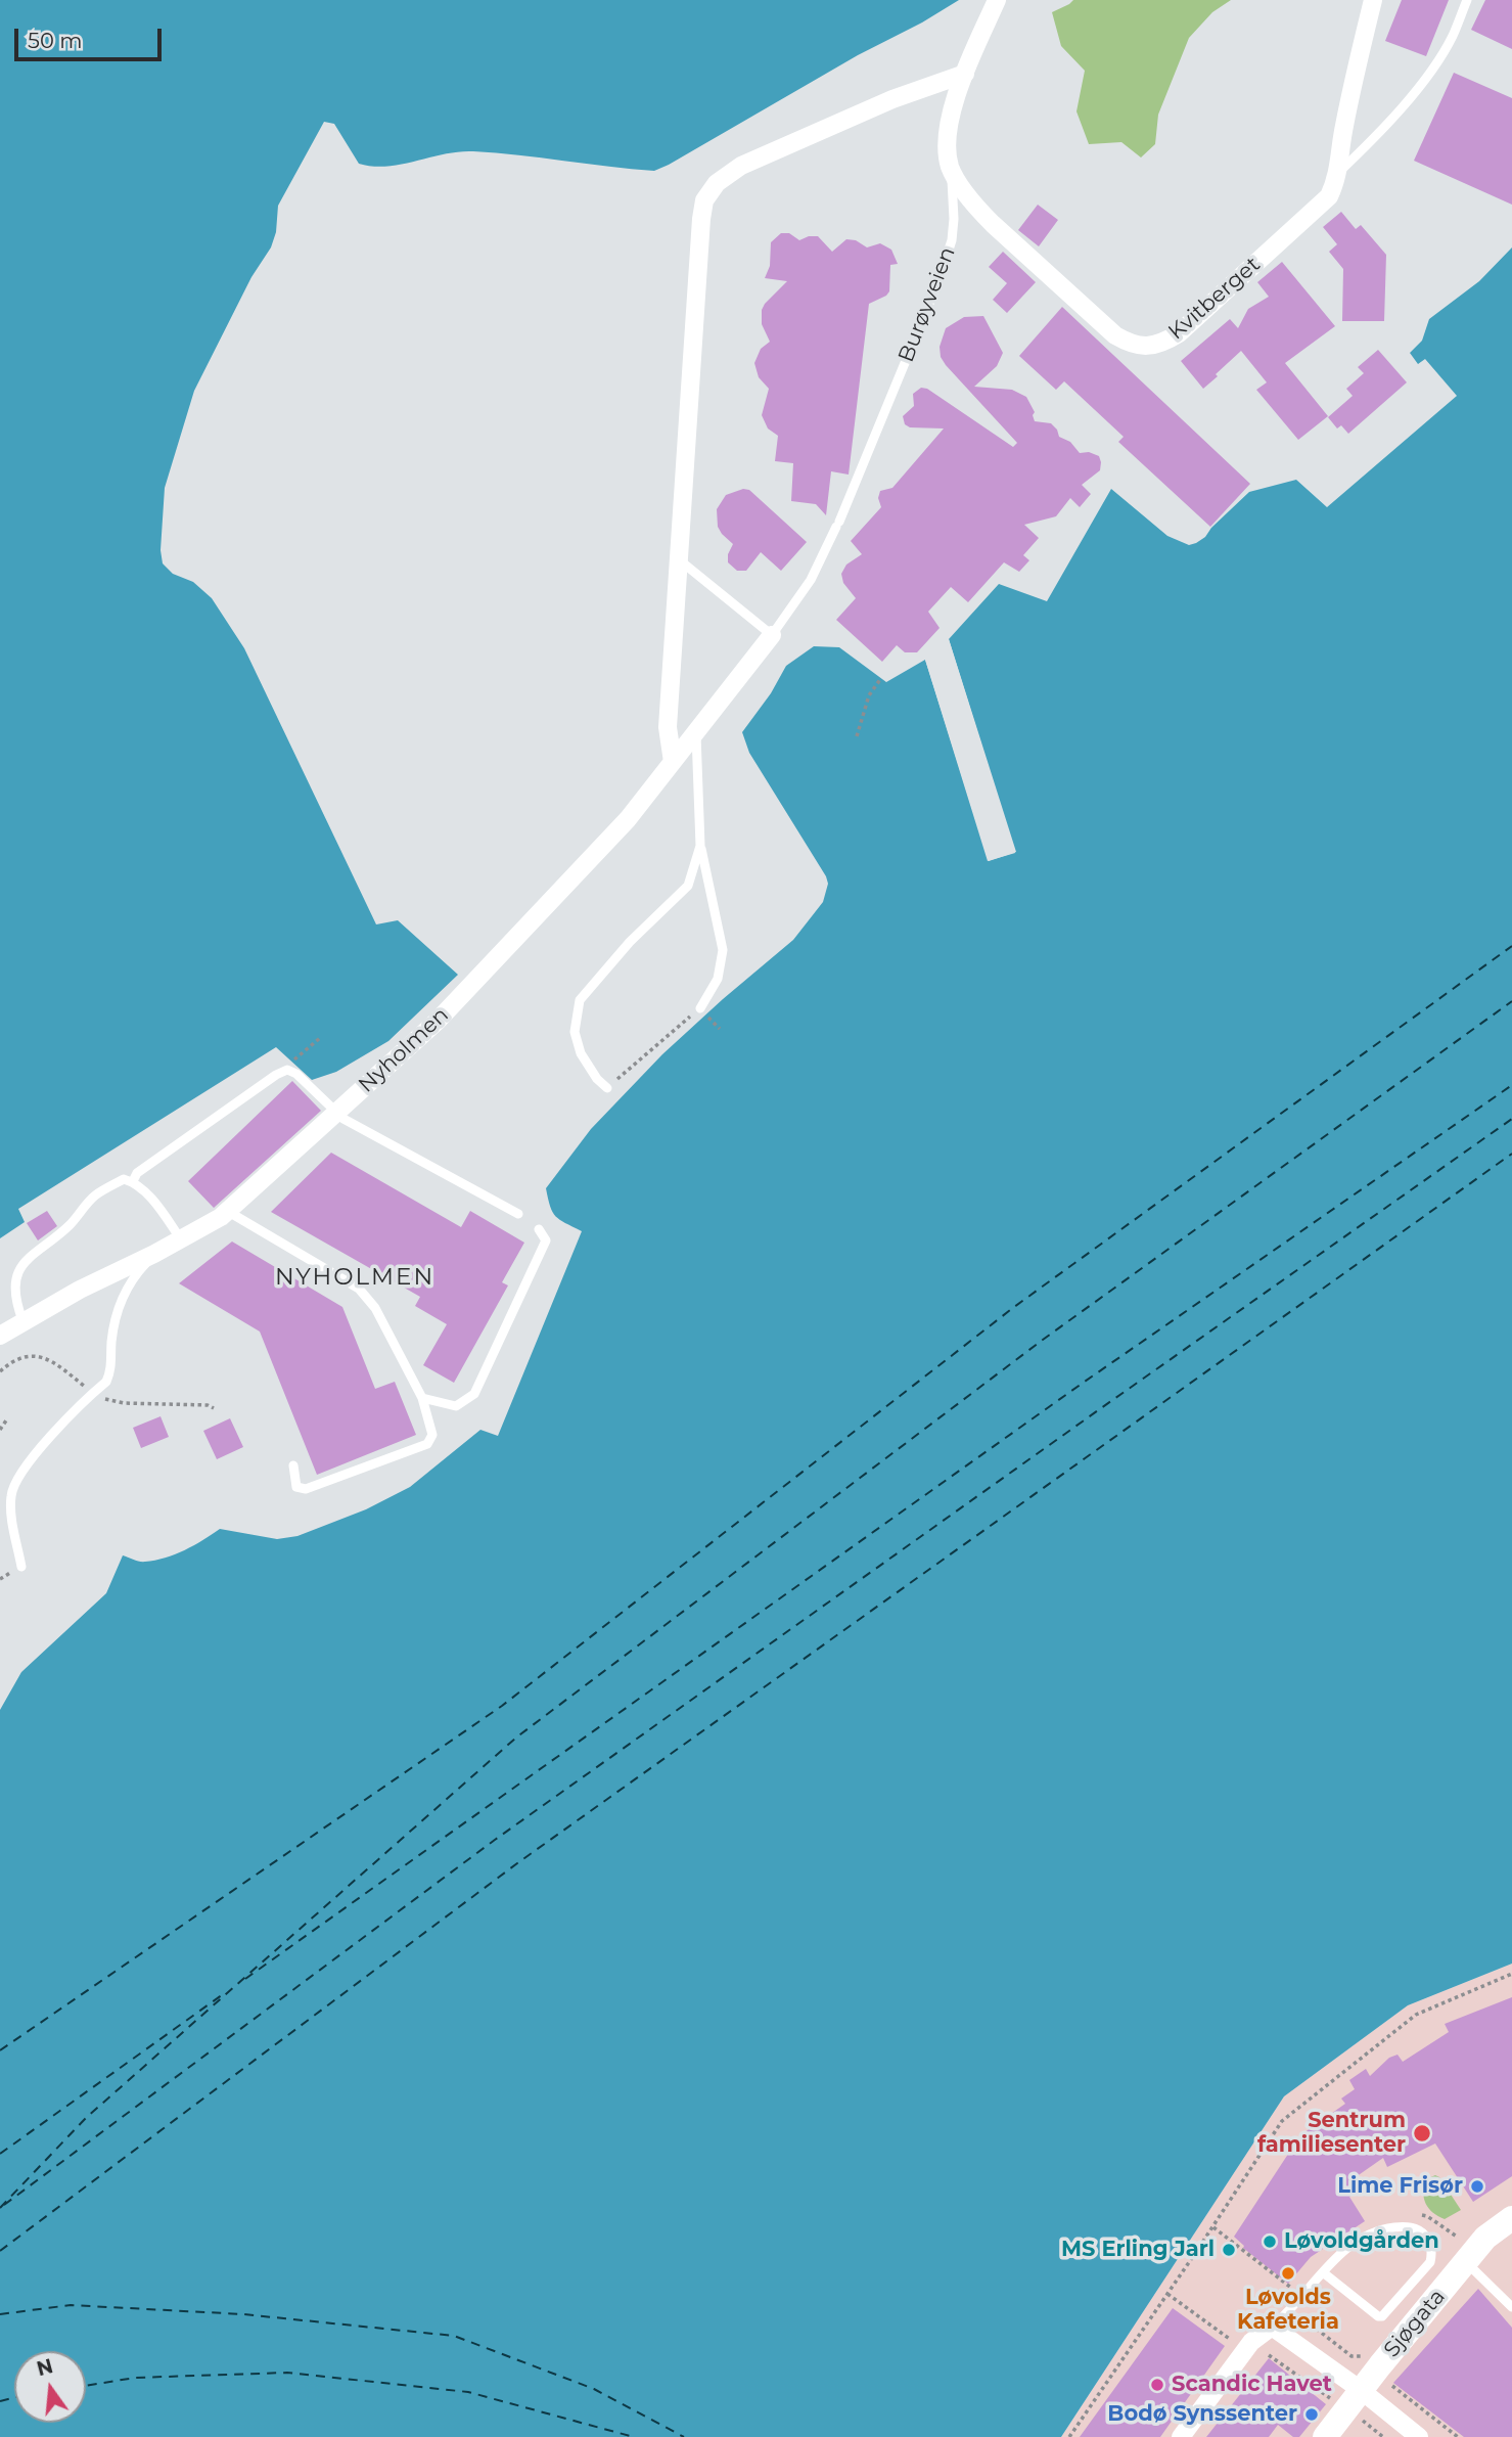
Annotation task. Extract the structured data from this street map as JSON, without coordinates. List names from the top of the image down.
{
  "streets": {
    "street": [
      "Kvitberget",
      "Burøyveien",
      "Nyholmen",
      "Sjøgata"
    ]
  },
  "crossings": [
    ["Kvitberget", "Burøyveien"],
    ["Burøyveien", "Nyholmen"]
  ],
  "districts": ["NYHOLMEN"],
  "places": [
    "Sentrum familiesenter",
    "Lime Frisør",
    "Løvoldgården",
    "MS Erling Jarl",
    "Løvolds Kafeteria",
    "Scandic Havet",
    "Bodø Synssenter"
  ],
  "scale_bar": "50 m",
  "north": "top"
}
